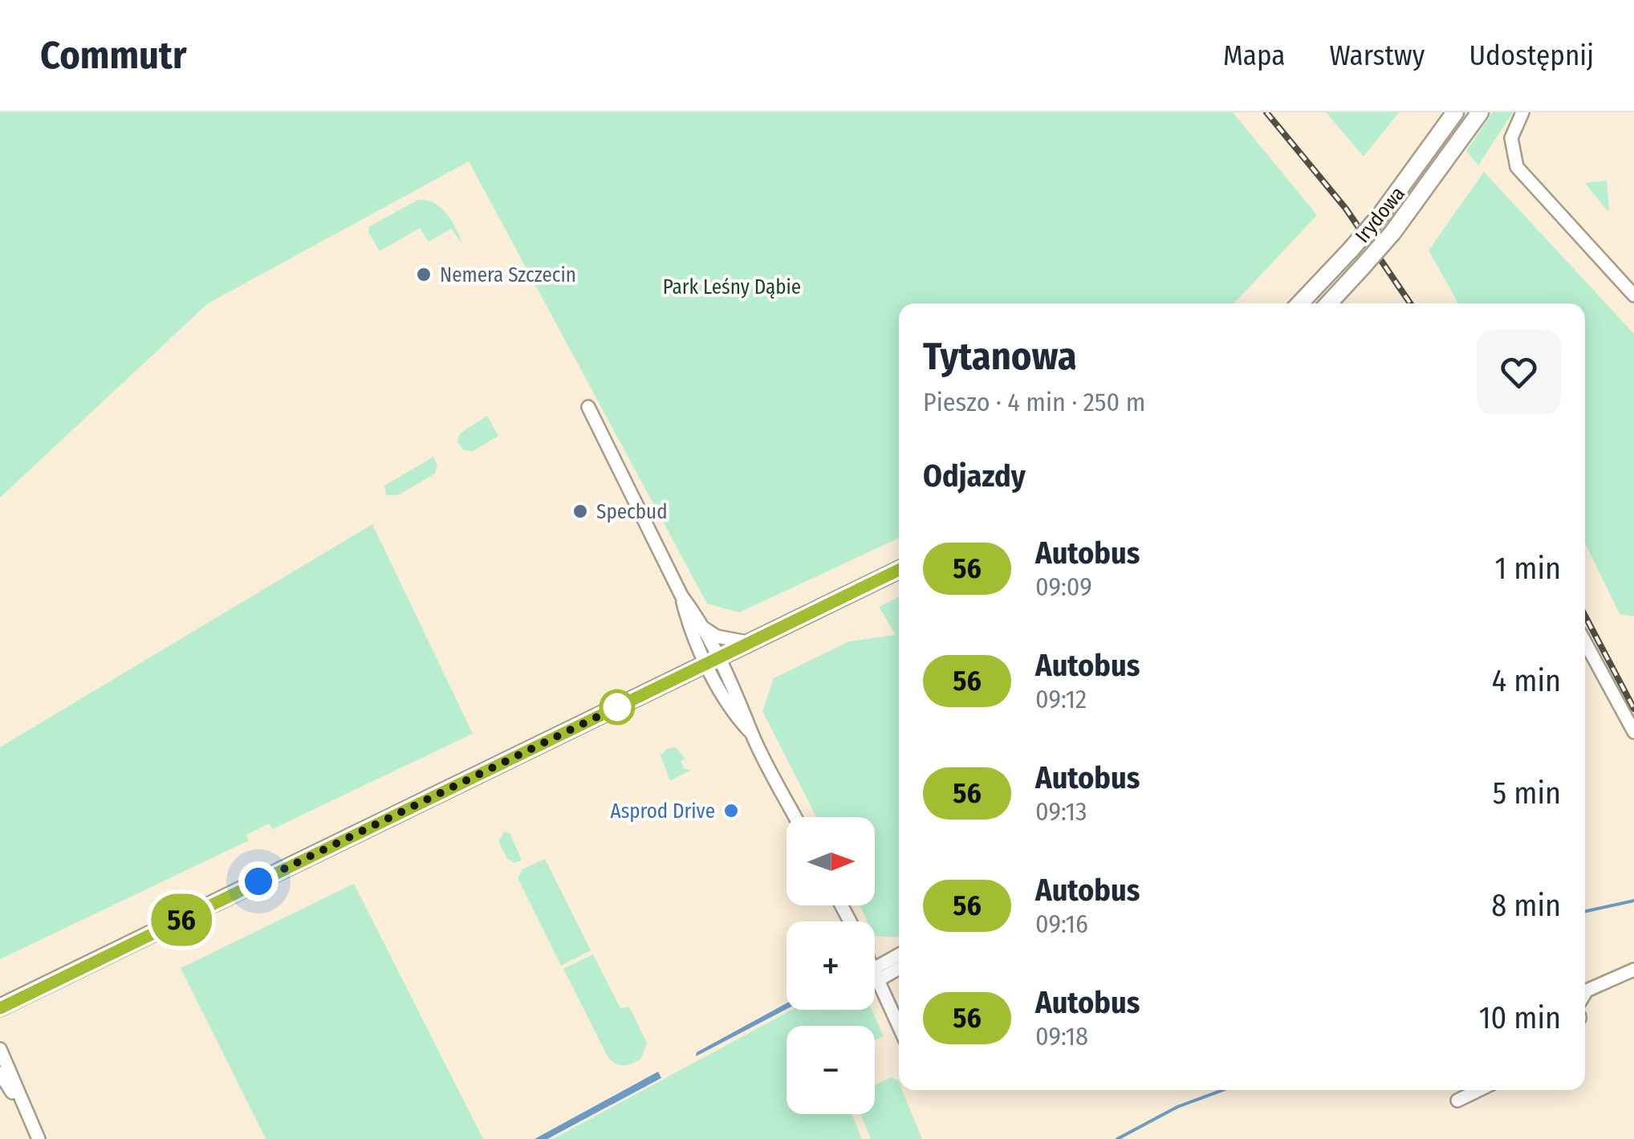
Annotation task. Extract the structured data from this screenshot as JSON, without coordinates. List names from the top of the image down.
{
  "streets": {
    "street": ["Irydowa"]
  },
  "parks": ["Park Leśny Dąbie"],
  "places": ["Nemera Szczecin", "Specbud", "Asprod Drive"],
  "lines": ["bus line 56"],
  "north": "right",
  "page": {
    "header": "Commutr",
    "nav": ["Mapa", "Warstwy", "Udostępnij"],
    "on_map": "56",
    "heading": [
      ["Tytanowa", "Pieszo · 4 min · 250 m"],
      "Odjazdy"
    ],
    "list": [
      {
        "mark": "56",
        "name": "Autobus",
        "note": "09:09",
        "value": "1 min"
      },
      {
        "mark": "56",
        "name": "Autobus",
        "note": "09:12",
        "value": "4 min"
      },
      {
        "mark": "56",
        "name": "Autobus",
        "note": "09:13",
        "value": "5 min"
      },
      {
        "mark": "56",
        "name": "Autobus",
        "note": "09:16",
        "value": "8 min"
      },
      {
        "mark": "56",
        "name": "Autobus",
        "note": "09:18",
        "value": "10 min"
      }
    ],
    "map_buttons": ["+", "−"]
  }
}
